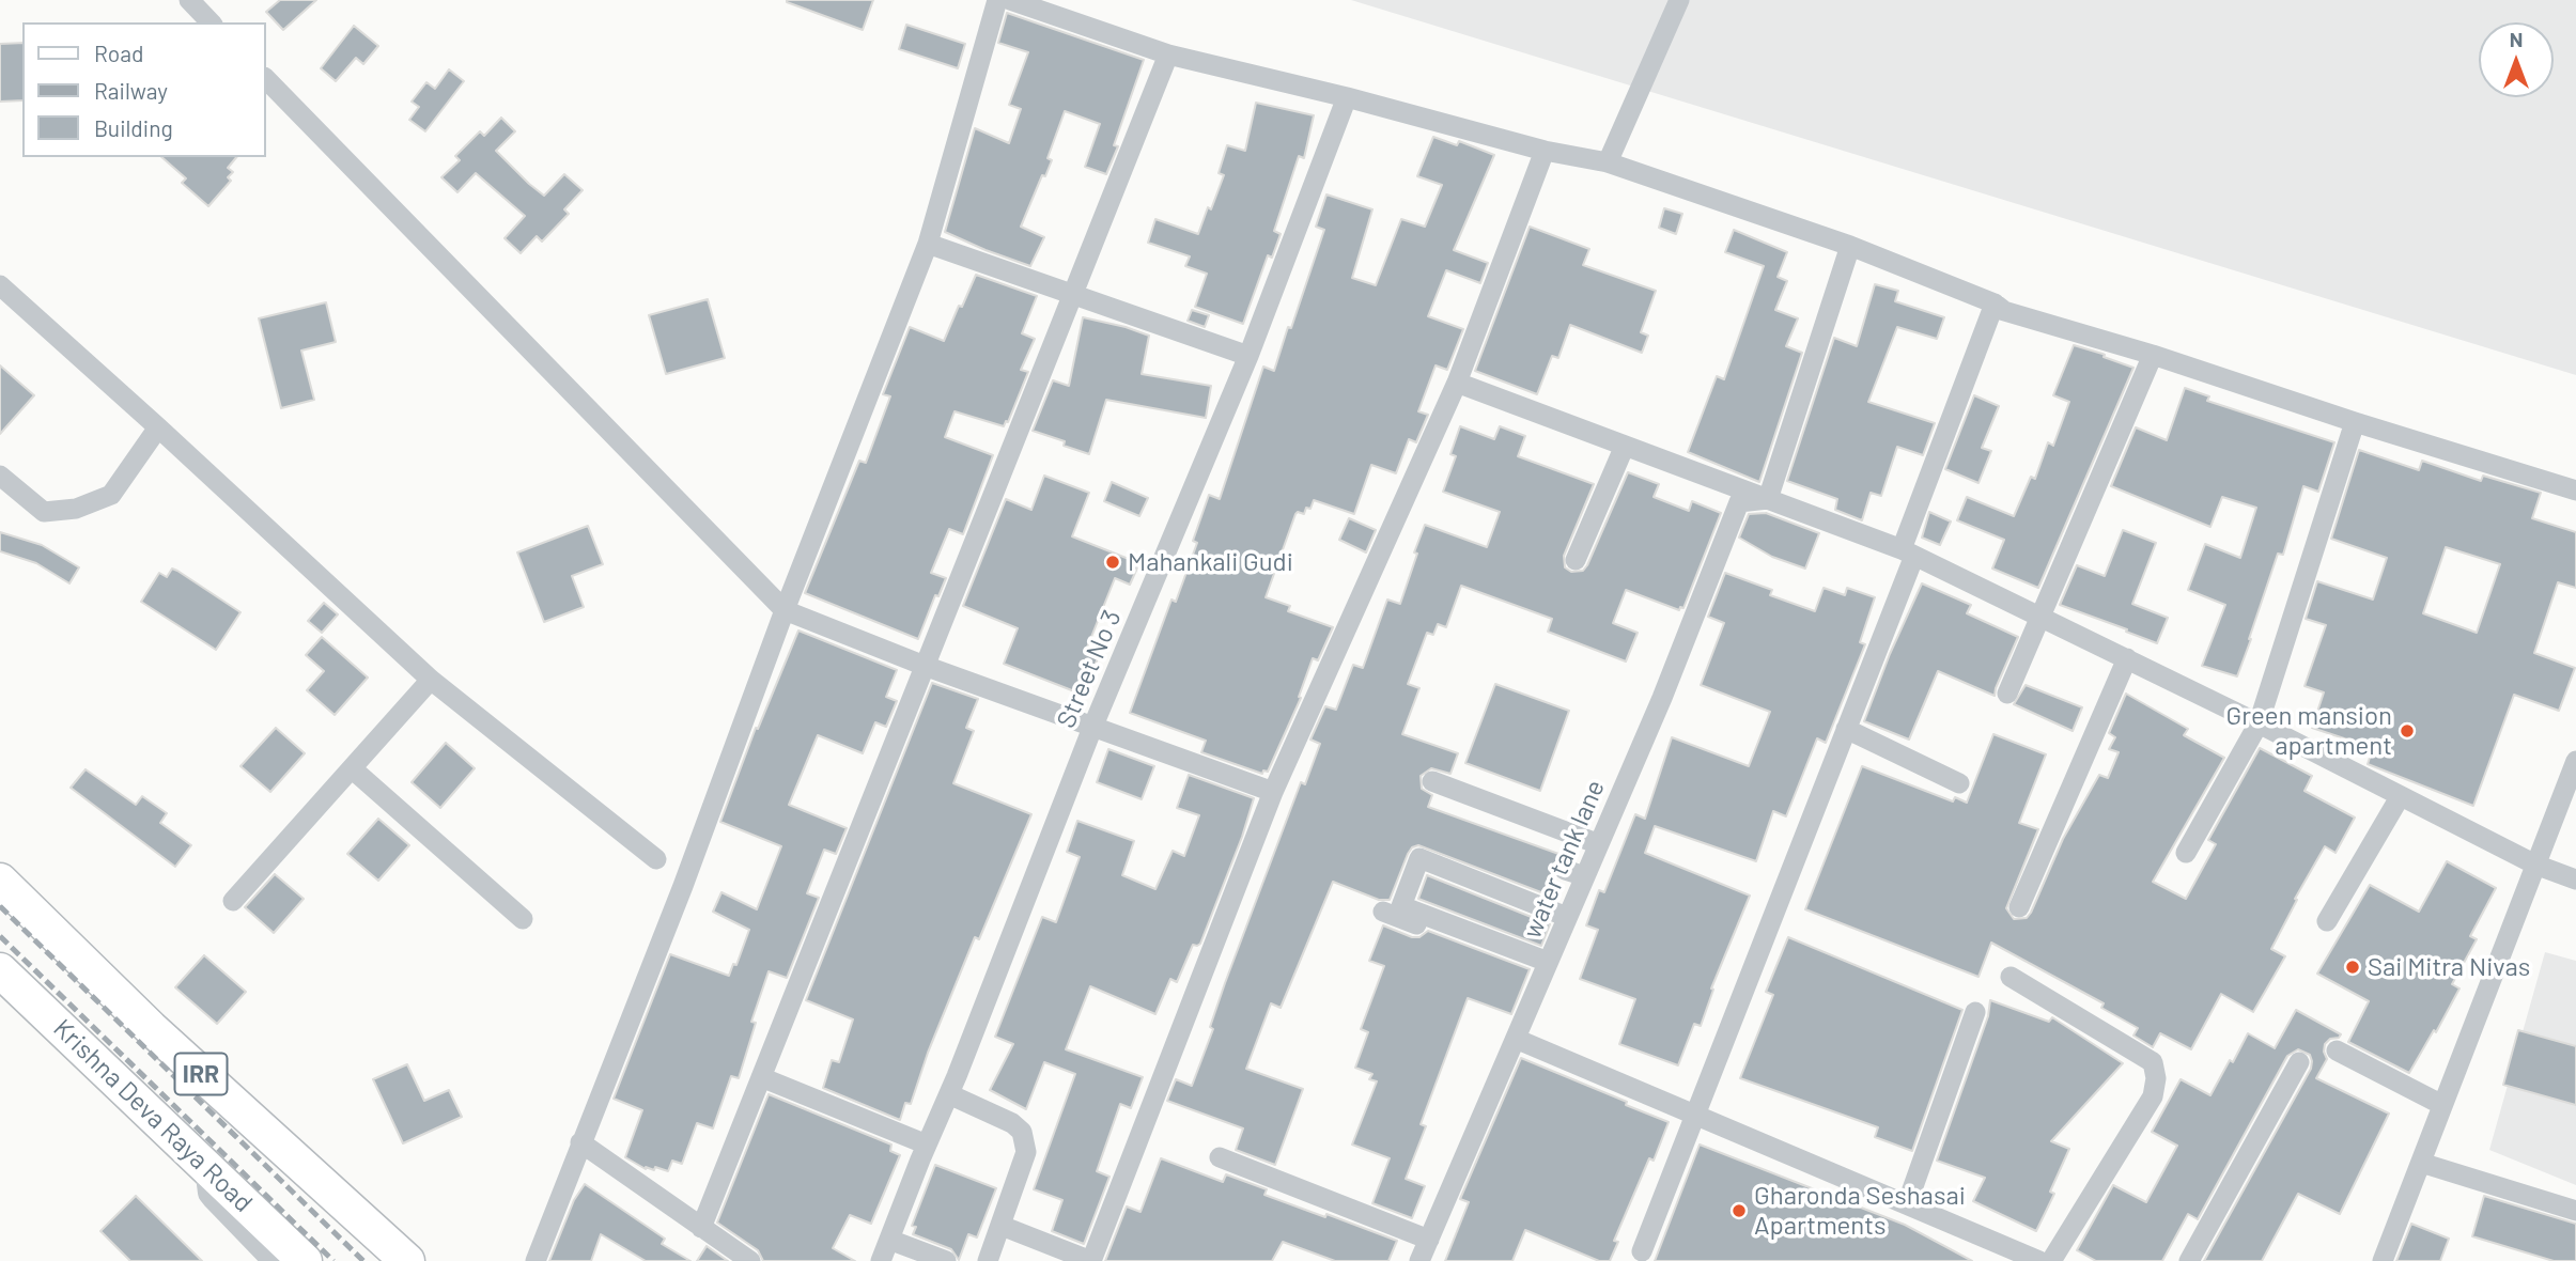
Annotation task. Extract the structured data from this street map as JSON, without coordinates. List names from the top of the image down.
{
  "streets": {
    "main road": ["IRR", "Krishna Deva Raya Road"],
    "street": ["Street No 3", "water tank lane"]
  },
  "places": [
    "Mahankali Gudi",
    "Green mansion apartment",
    "Sai Mitra Nivas",
    "Gharonda Seshasai Apartments"
  ],
  "legend": ["Road", "Railway", "Building"],
  "north": "top"
}
